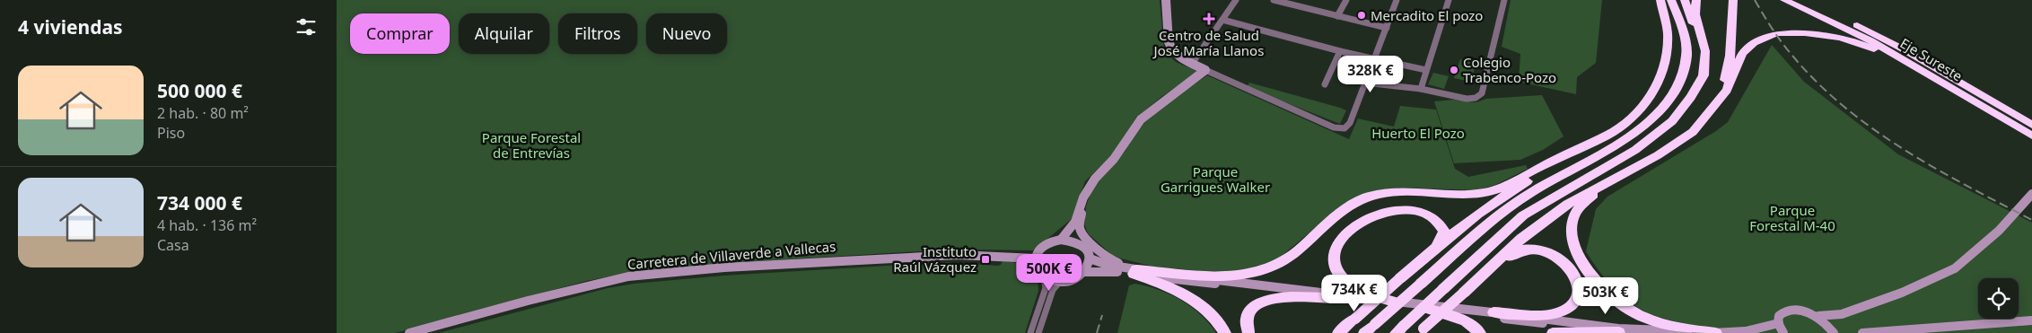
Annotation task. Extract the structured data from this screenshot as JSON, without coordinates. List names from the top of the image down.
{
  "streets": {
    "highway": ["Eje Sureste"],
    "main road": ["Carretera de Villaverde a Vallecas"]
  },
  "parks": [
    "Huerto El Pozo",
    "Parque Forestal de Entrevías",
    "Parque Garrigues Walker",
    "Parque Forestal M-40"
  ],
  "places": {
    "other": ["Mercadito El pozo", "Colegio Trabenco-Pozo"],
    "health": ["Centro de Salud José María Llanos"],
    "transit": ["Instituto Raúl Vázquez"]
  },
  "page": {
    "heading": "4 viviendas",
    "chip": [
      "Comprar",
      "Alquilar",
      "Filtros",
      "Nuevo"
    ],
    "list": [
      {
        "name": "500 000 €",
        "note": "2 hab. · 80 m² · Piso"
      },
      {
        "name": "734 000 €",
        "note": "4 hab. · 136 m² · Casa"
      }
    ],
    "price": [
      "328K €",
      "500K €",
      "734K €",
      "503K €"
    ]
  }
}
